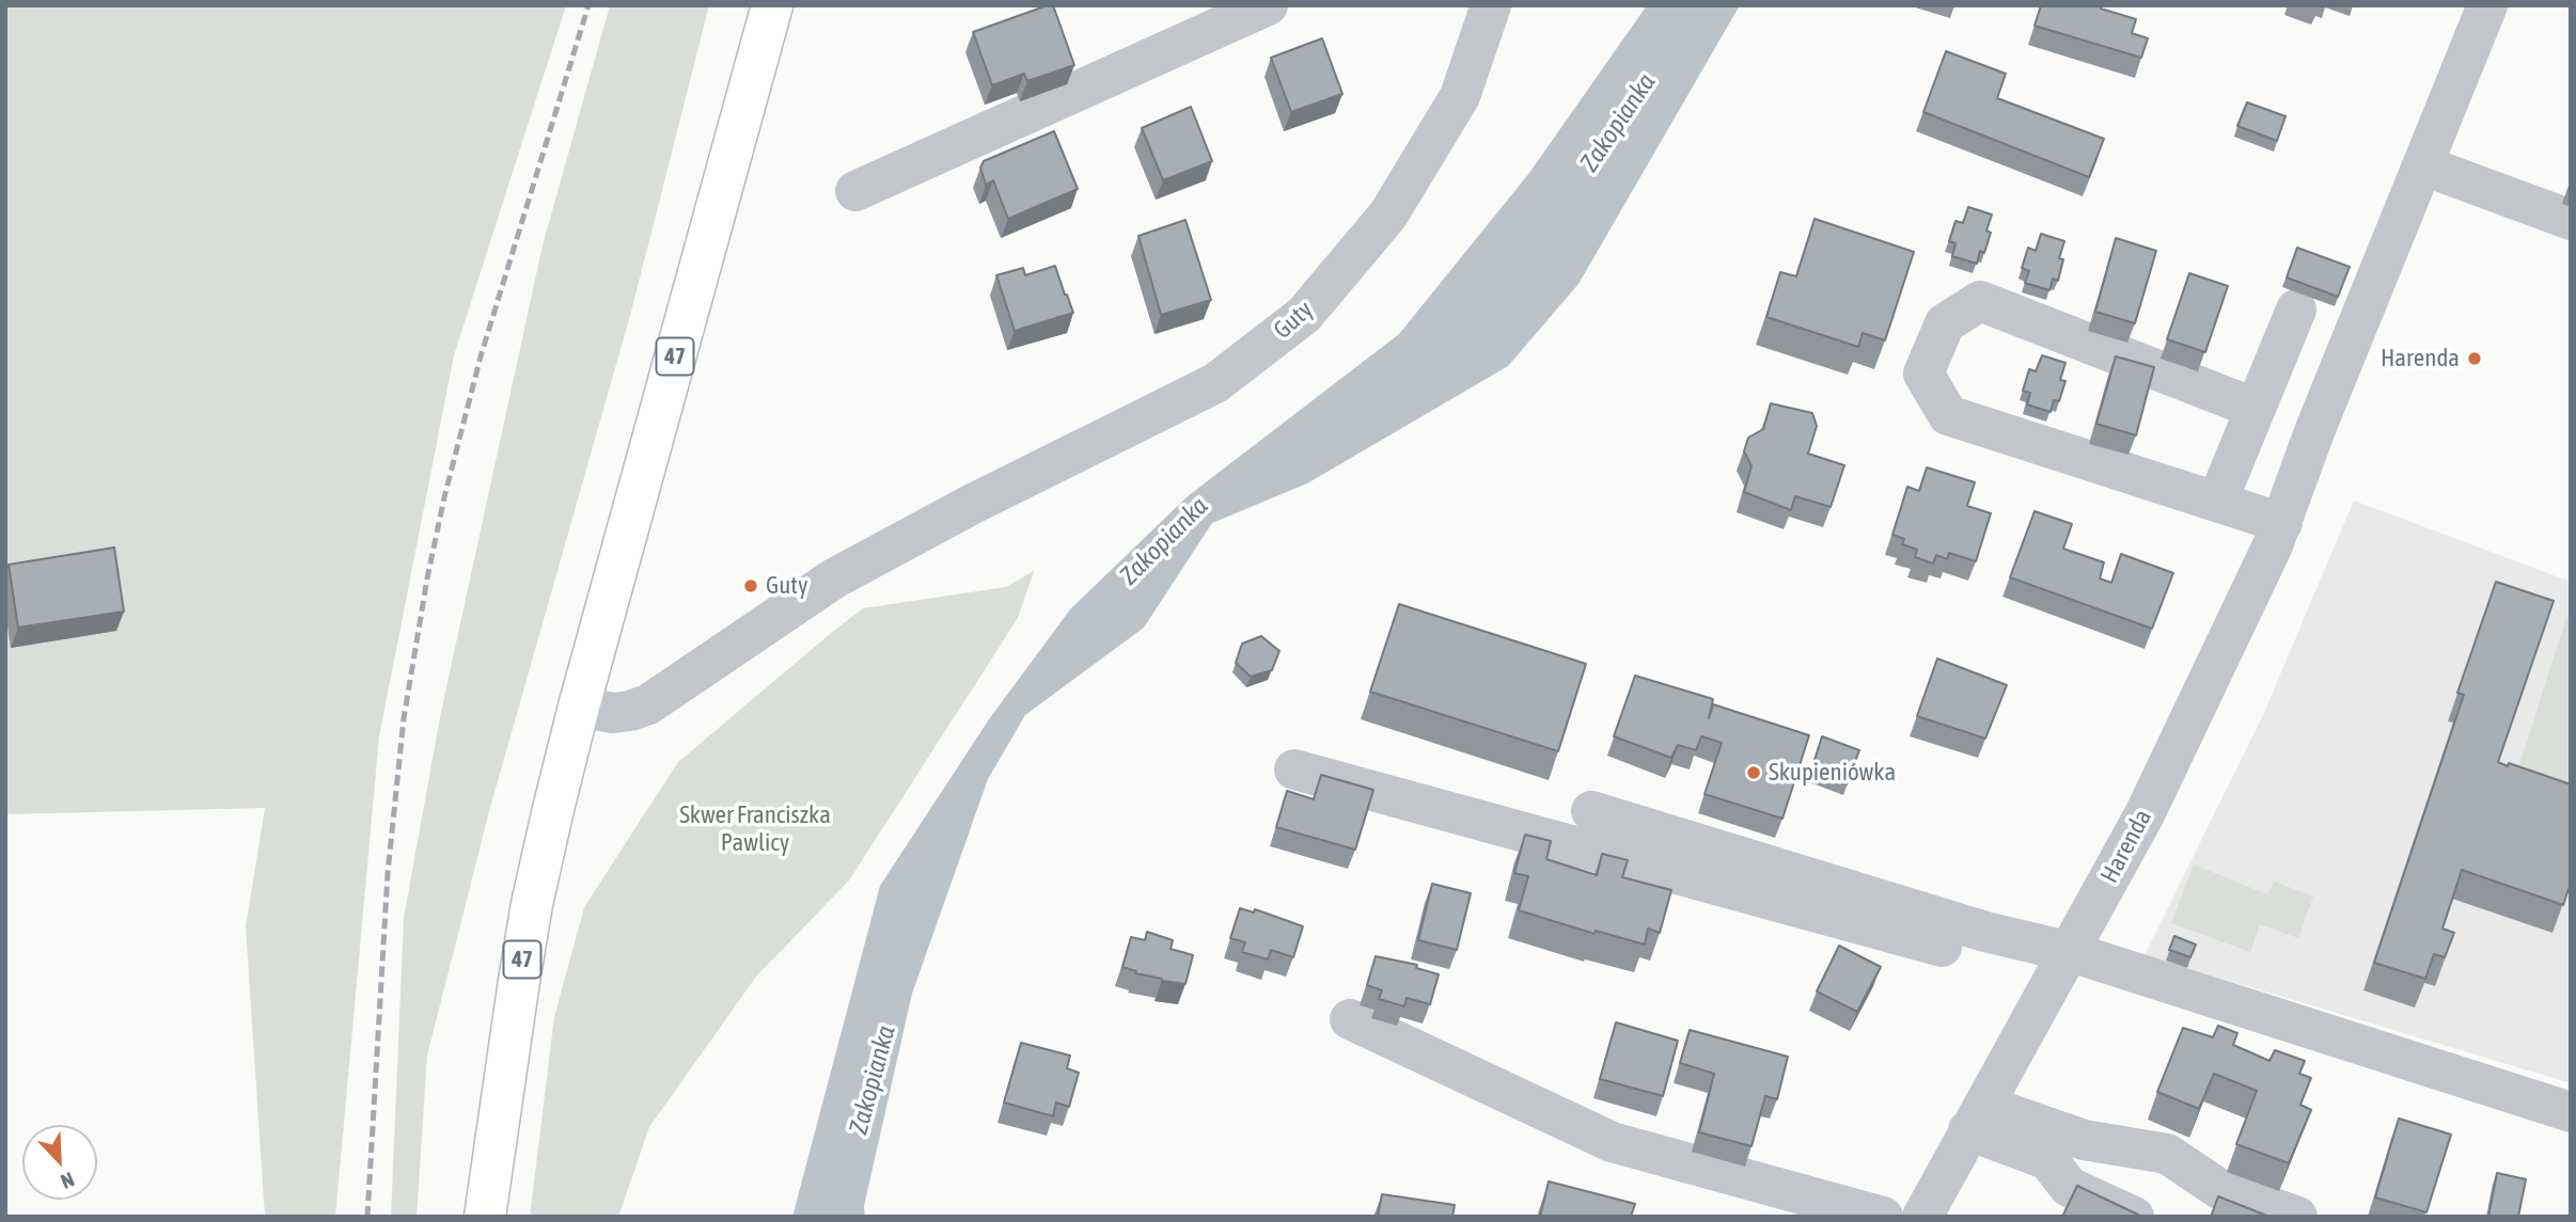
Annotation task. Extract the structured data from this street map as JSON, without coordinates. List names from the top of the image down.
{
  "streets": {
    "main road": ["47"],
    "street": ["Guty", "Harenda"]
  },
  "crossings": [
    ["Guty", "47"]
  ],
  "water": ["Zakopianka"],
  "parks": ["Skwer Franciszka Pawlicy"],
  "places": ["Harenda", "Guty", "Skupieniówka"],
  "north": "bottom right"
}
